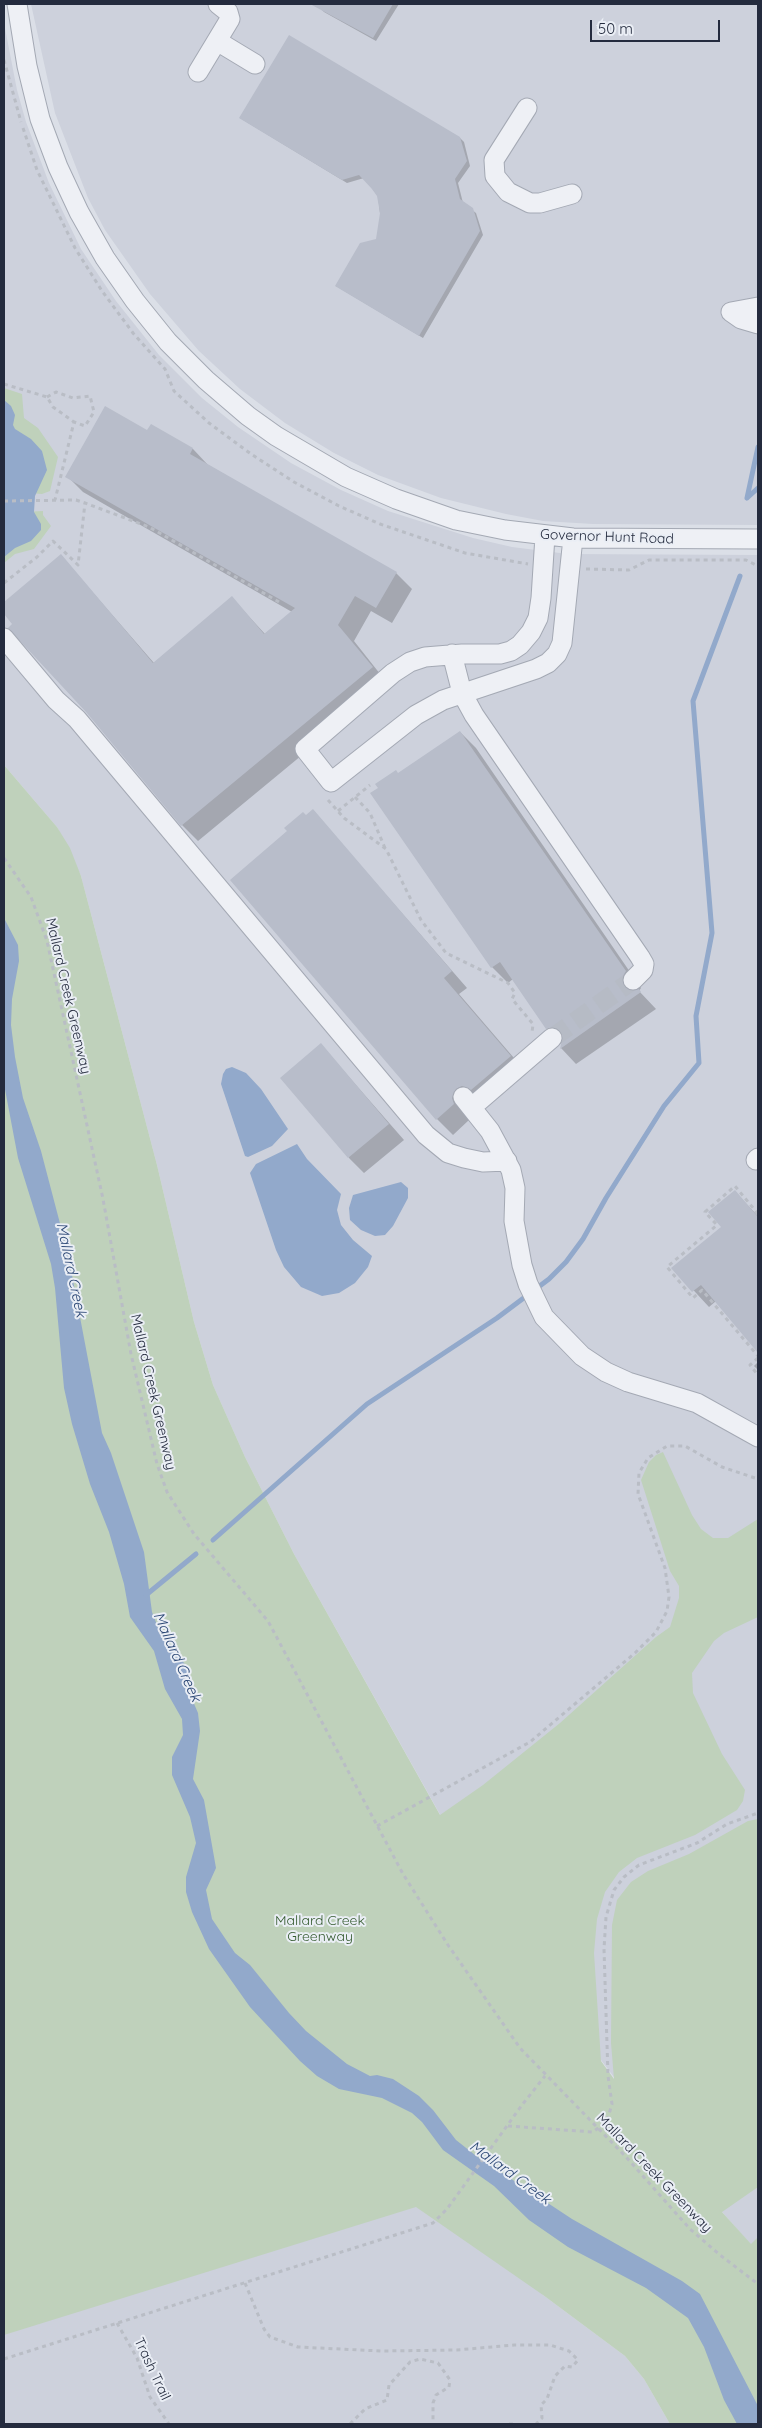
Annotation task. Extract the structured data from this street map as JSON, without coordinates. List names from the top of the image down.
{
  "streets": {
    "street": ["Governor Hunt Road"],
    "path": ["Mallard Creek Greenway", "Trash Trail"]
  },
  "water": ["Mallard Creek"],
  "parks": ["Mallard Creek Greenway"],
  "scale_bar": "50 m"
}
